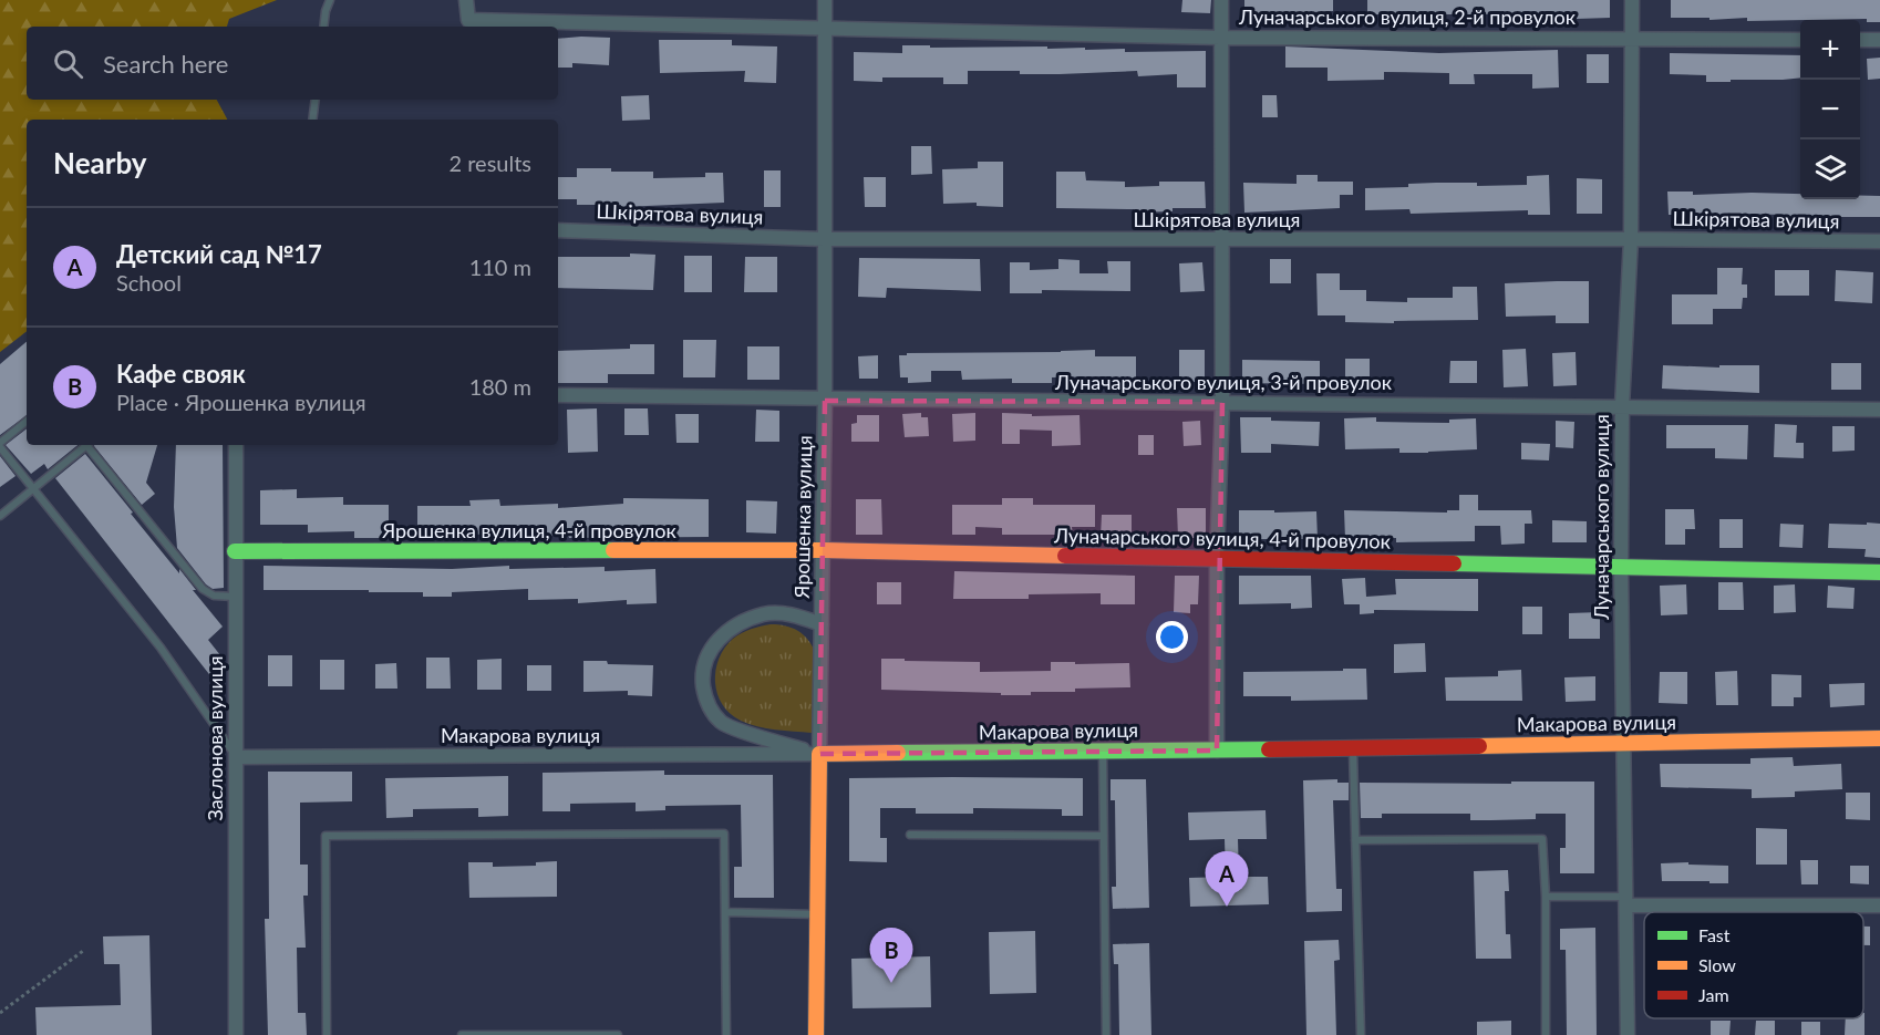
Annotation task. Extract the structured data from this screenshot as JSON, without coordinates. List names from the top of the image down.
{
  "streets": {
    "street": [
      "Луначарського вулиця, 2-й провулок",
      "Шкірятова вулиця",
      "Луначарського вулиця, 3-й провулок",
      "Ярошенка вулиця",
      "Луначарського вулиця",
      "Ярошенка вулиця, 4-й провулок",
      "Луначарського вулиця, 4-й провулок",
      "Макарова вулиця",
      "Заслонова вулиця"
    ]
  },
  "crossings": [
    ["Луначарського вулиця, 2-й провулок", "Ярошенка вулиця"],
    ["Луначарського вулиця, 2-й провулок", "Луначарського вулиця"],
    ["Шкірятова вулиця", "Ярошенка вулиця"],
    ["Шкірятова вулиця", "Луначарського вулиця"],
    ["Луначарського вулиця, 3-й провулок", "Ярошенка вулиця"],
    ["Луначарського вулиця, 3-й провулок", "Луначарського вулиця"],
    ["Ярошенка вулиця", "Ярошенка вулиця, 4-й провулок"],
    ["Ярошенка вулиця", "Луначарського вулиця, 4-й провулок"],
    ["Ярошенка вулиця", "Макарова вулиця"],
    ["Луначарського вулиця", "Луначарського вулиця, 4-й провулок"],
    ["Луначарського вулиця", "Макарова вулиця"],
    ["Ярошенка вулиця, 4-й провулок", "Луначарського вулиця, 4-й провулок"],
    ["Ярошенка вулиця, 4-й провулок", "Заслонова вулиця"],
    ["Макарова вулиця", "Заслонова вулиця"]
  ],
  "legend": ["Fast", "Slow", "Jam"],
  "page": {
    "map_buttons": ["+", "−"],
    "search": "Search here",
    "heading": ["Nearby", "2 results"],
    "list": [
      {
        "mark": "A",
        "name": "Детский сад №17",
        "note": "School",
        "value": "110 m"
      },
      {
        "mark": "B",
        "name": "Кафе свояк",
        "note": "Place · Ярошенка вулиця",
        "value": "180 m"
      }
    ],
    "pins": ["A", "B"]
  }
}
